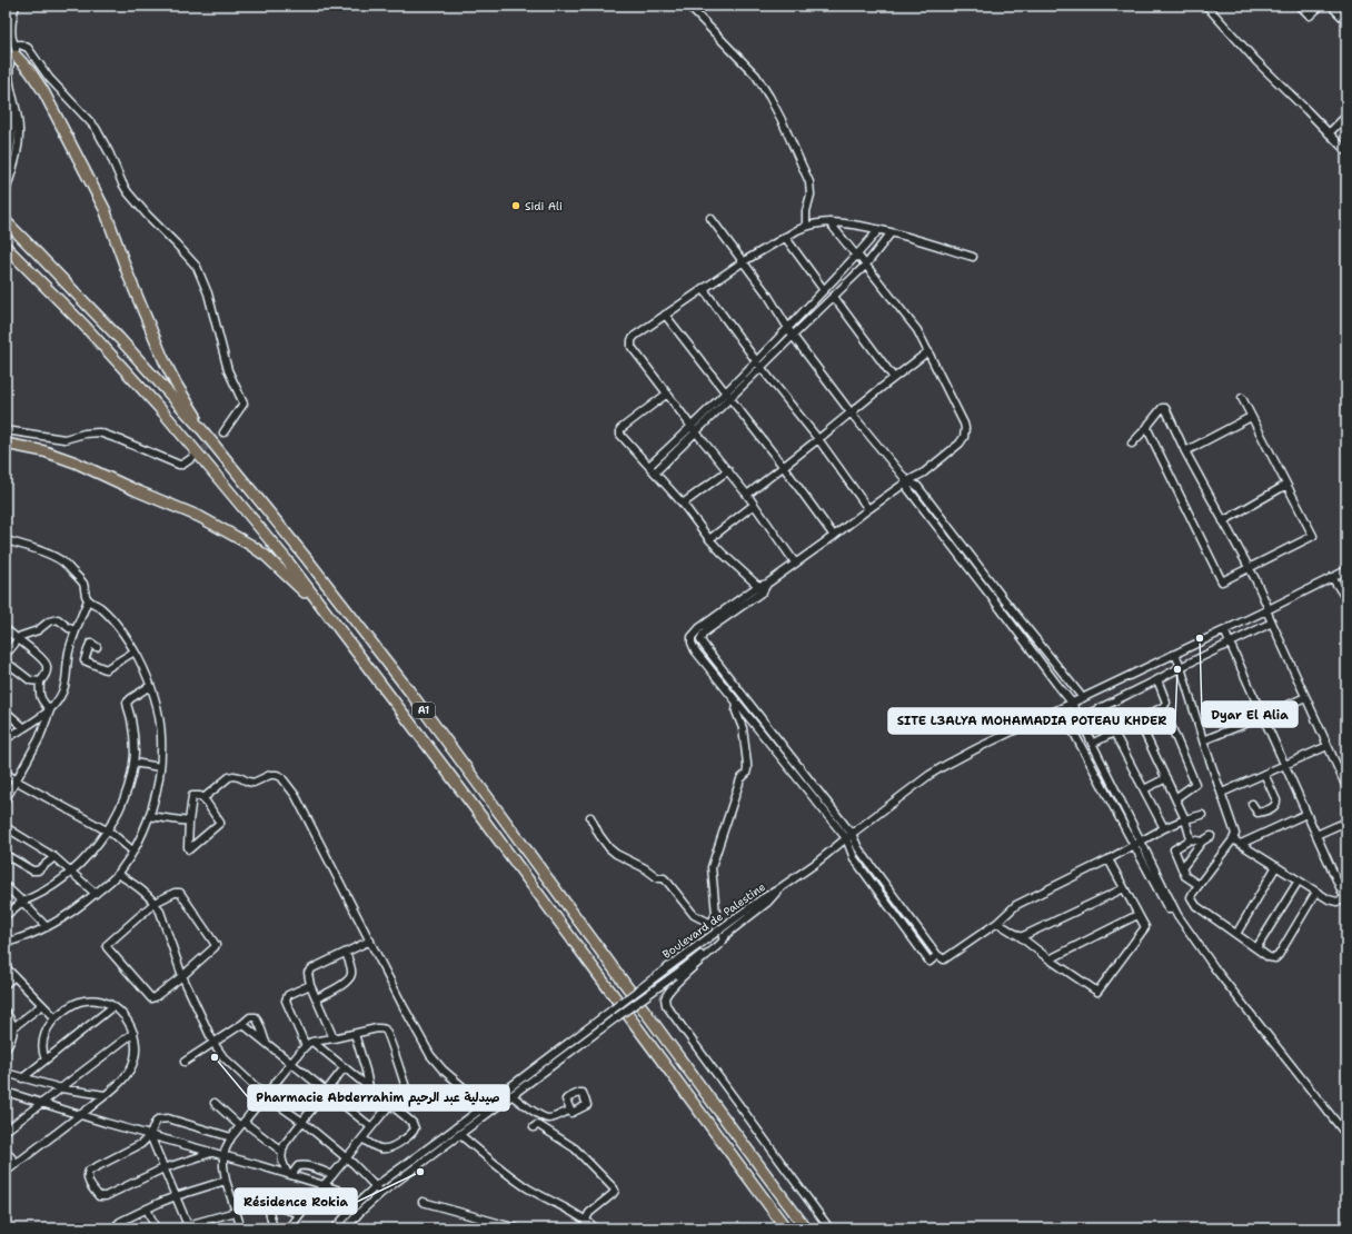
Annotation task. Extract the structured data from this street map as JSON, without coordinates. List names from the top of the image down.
{
  "streets": {
    "highway": ["A1"],
    "street": ["Boulevard de Palestine"]
  },
  "places": [
    "Sidi Ali",
    "Dyar El Alia",
    "SITE L3ALYA MOHAMADIA POTEAU KHDER",
    "Pharmacie Abderrahim صيدلية عبد الرحيم",
    "Résidence Rokia"
  ]
}
